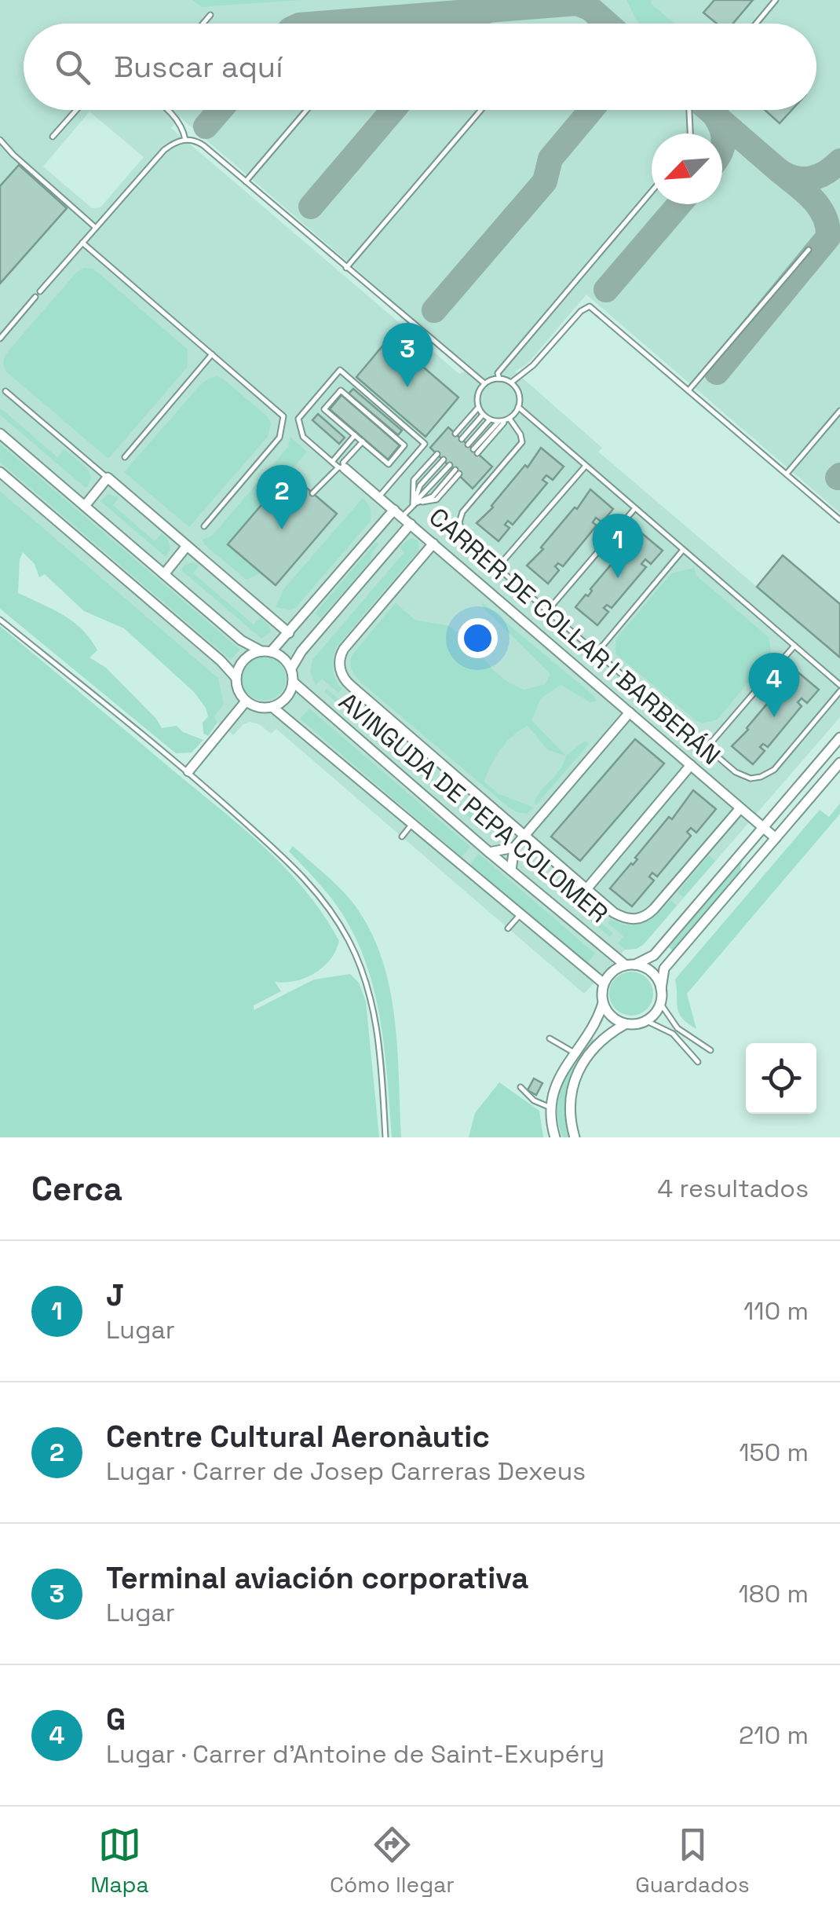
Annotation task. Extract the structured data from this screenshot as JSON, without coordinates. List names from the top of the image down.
{
  "streets": {
    "street": ["CARRER DE COLLAR I BARBERÁN", "AVINGUDA DE PEPA COLOMER"]
  },
  "crossings": [
    ["CARRER DE COLLAR I BARBERÁN", "AVINGUDA DE PEPA COLOMER"]
  ],
  "north": "bottom left",
  "page": {
    "search": "Buscar aquí",
    "pins": [
      "3",
      "2",
      "1",
      "4"
    ],
    "heading": ["Cerca", "4 resultados"],
    "list": [
      {
        "mark": "1",
        "name": "J",
        "note": "Lugar",
        "value": "110 m"
      },
      {
        "mark": "2",
        "name": "Centre Cultural Aeronàutic",
        "note": "Lugar · Carrer de Josep Carreras Dexeus",
        "value": "150 m"
      },
      {
        "mark": "3",
        "name": "Terminal aviación corporativa",
        "note": "Lugar",
        "value": "180 m"
      },
      {
        "mark": "4",
        "name": "G",
        "note": "Lugar · Carrer d'Antoine de Saint-Exupéry",
        "value": "210 m"
      }
    ],
    "nav": ["Mapa", "Cómo llegar", "Guardados"]
  }
}
